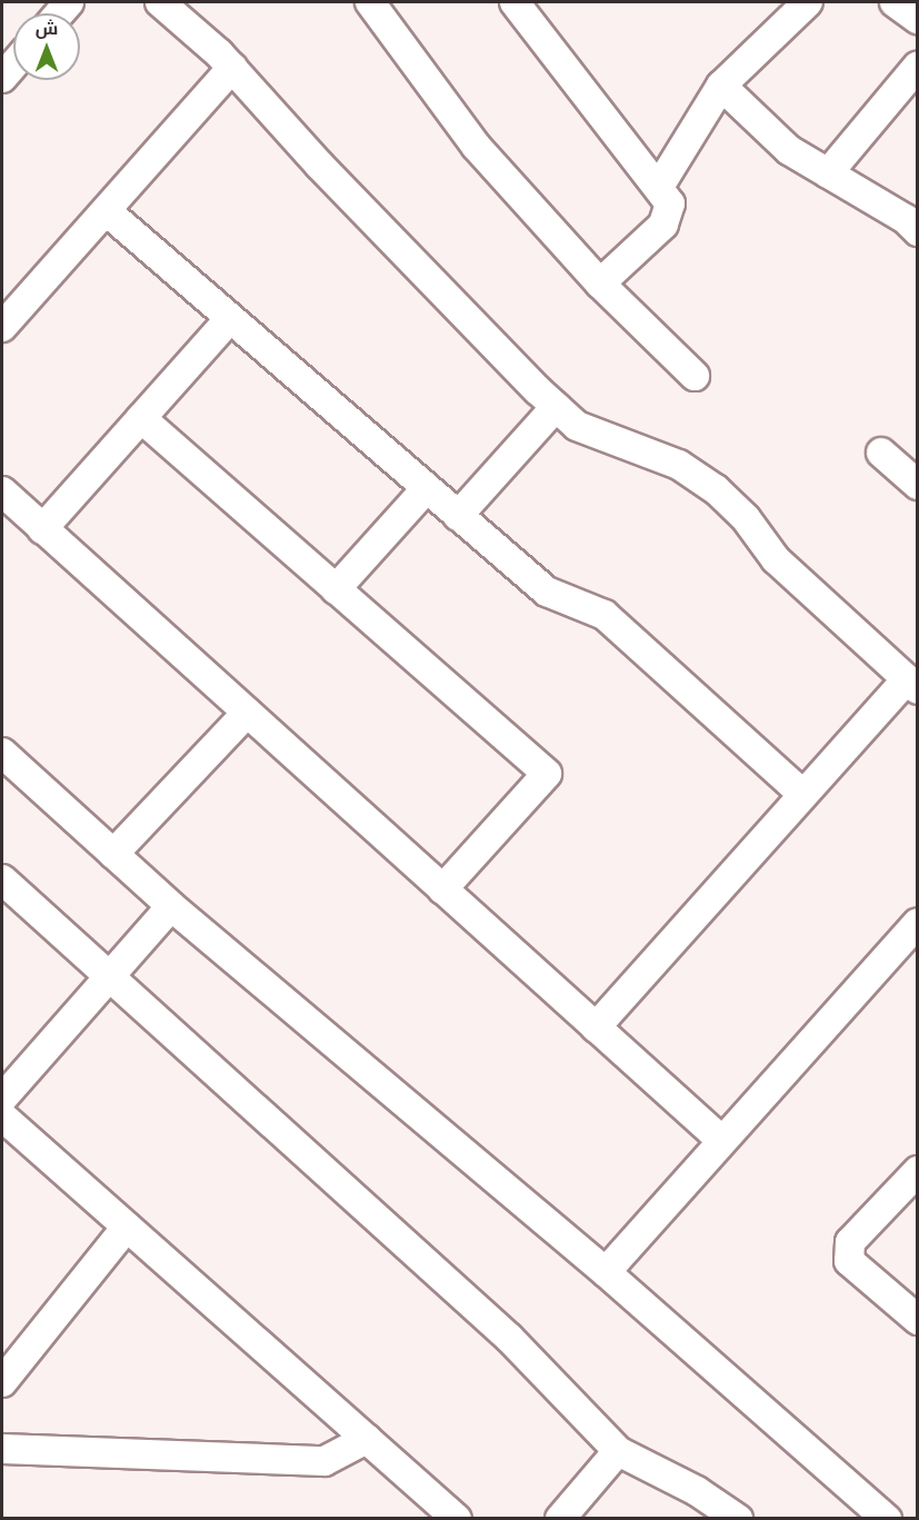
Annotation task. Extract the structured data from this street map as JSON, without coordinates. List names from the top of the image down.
{
  "north": "top"
}
